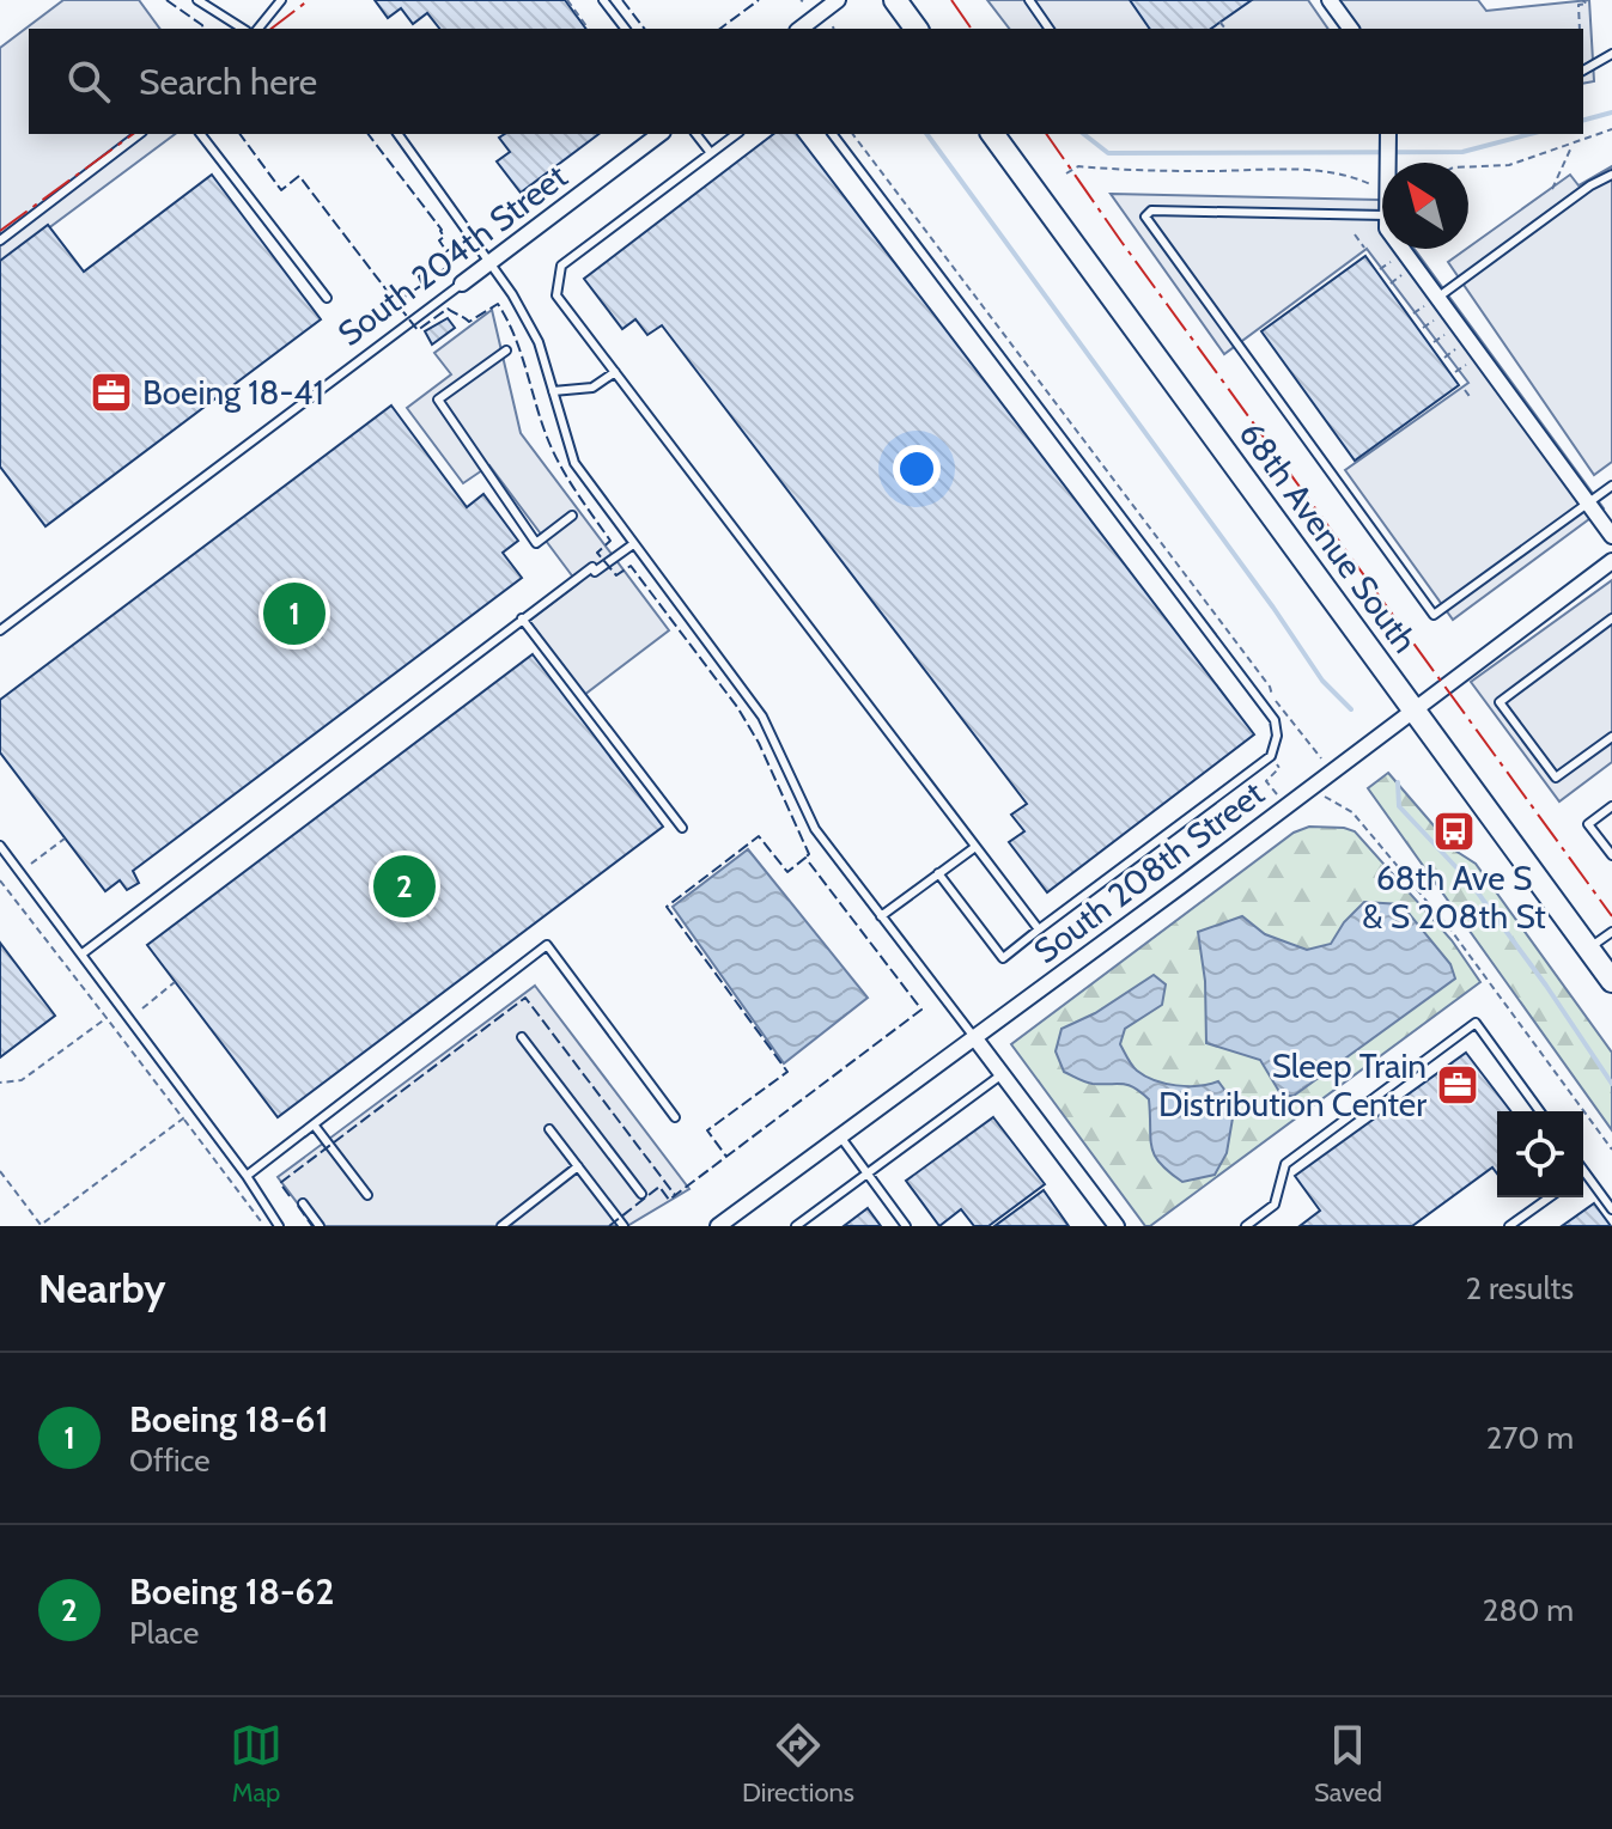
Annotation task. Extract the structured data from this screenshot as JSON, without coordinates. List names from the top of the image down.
{
  "streets": {
    "main road": ["68th Avenue South"],
    "street": ["South 204th Street", "South 208th Street"]
  },
  "crossings": [
    ["68th Avenue South", "South 208th Street"]
  ],
  "places": {
    "office": ["Boeing 18-41", "Sleep Train Distribution Center"],
    "bus stop": ["68th Ave S & S 208th St"]
  },
  "north": "top left",
  "page": {
    "search": "Search here",
    "pins": ["1", "2"],
    "heading": ["Nearby", "2 results"],
    "list": [
      {
        "mark": "1",
        "name": "Boeing 18-61",
        "note": "Office",
        "value": "270 m"
      },
      {
        "mark": "2",
        "name": "Boeing 18-62",
        "note": "Place",
        "value": "280 m"
      }
    ],
    "nav": ["Map", "Directions", "Saved"]
  }
}
